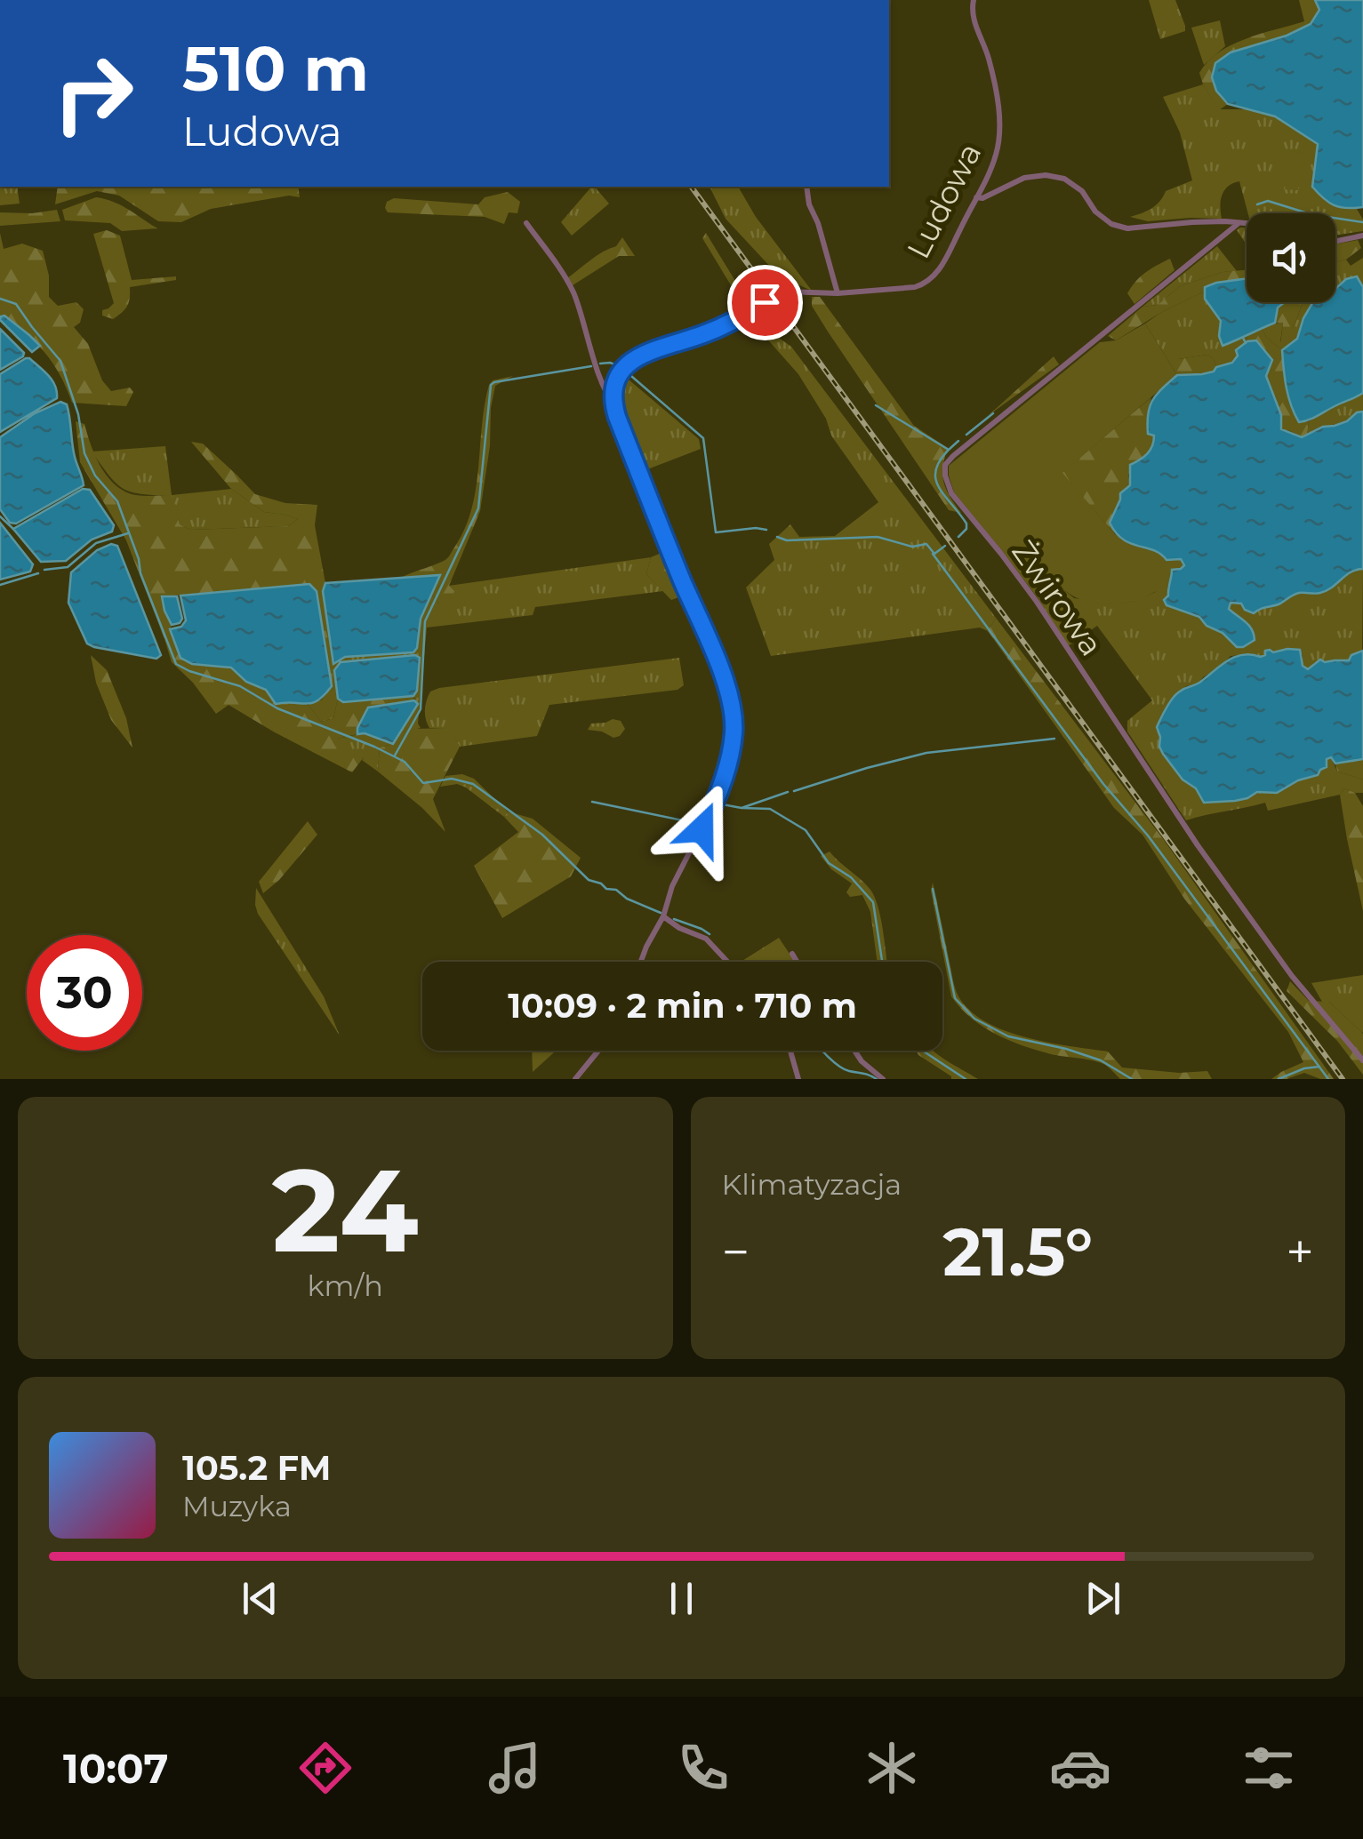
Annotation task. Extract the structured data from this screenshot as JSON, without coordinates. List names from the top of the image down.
{
  "streets": {
    "street": ["Ludowa", "Żwirowa"]
  },
  "page": {
    "turn": ["510 m", "Ludowa"],
    "limit": "30",
    "trip": "10:09 · 2 min · 710 m",
    "tile": [
      ["24", "km/h"],
      "Klimatyzacja"
    ],
    "heat": ["−", "21.5°", "+"],
    "song": ["105.2 FM", "Muzyka"],
    "tabs": "10:07"
  }
}
